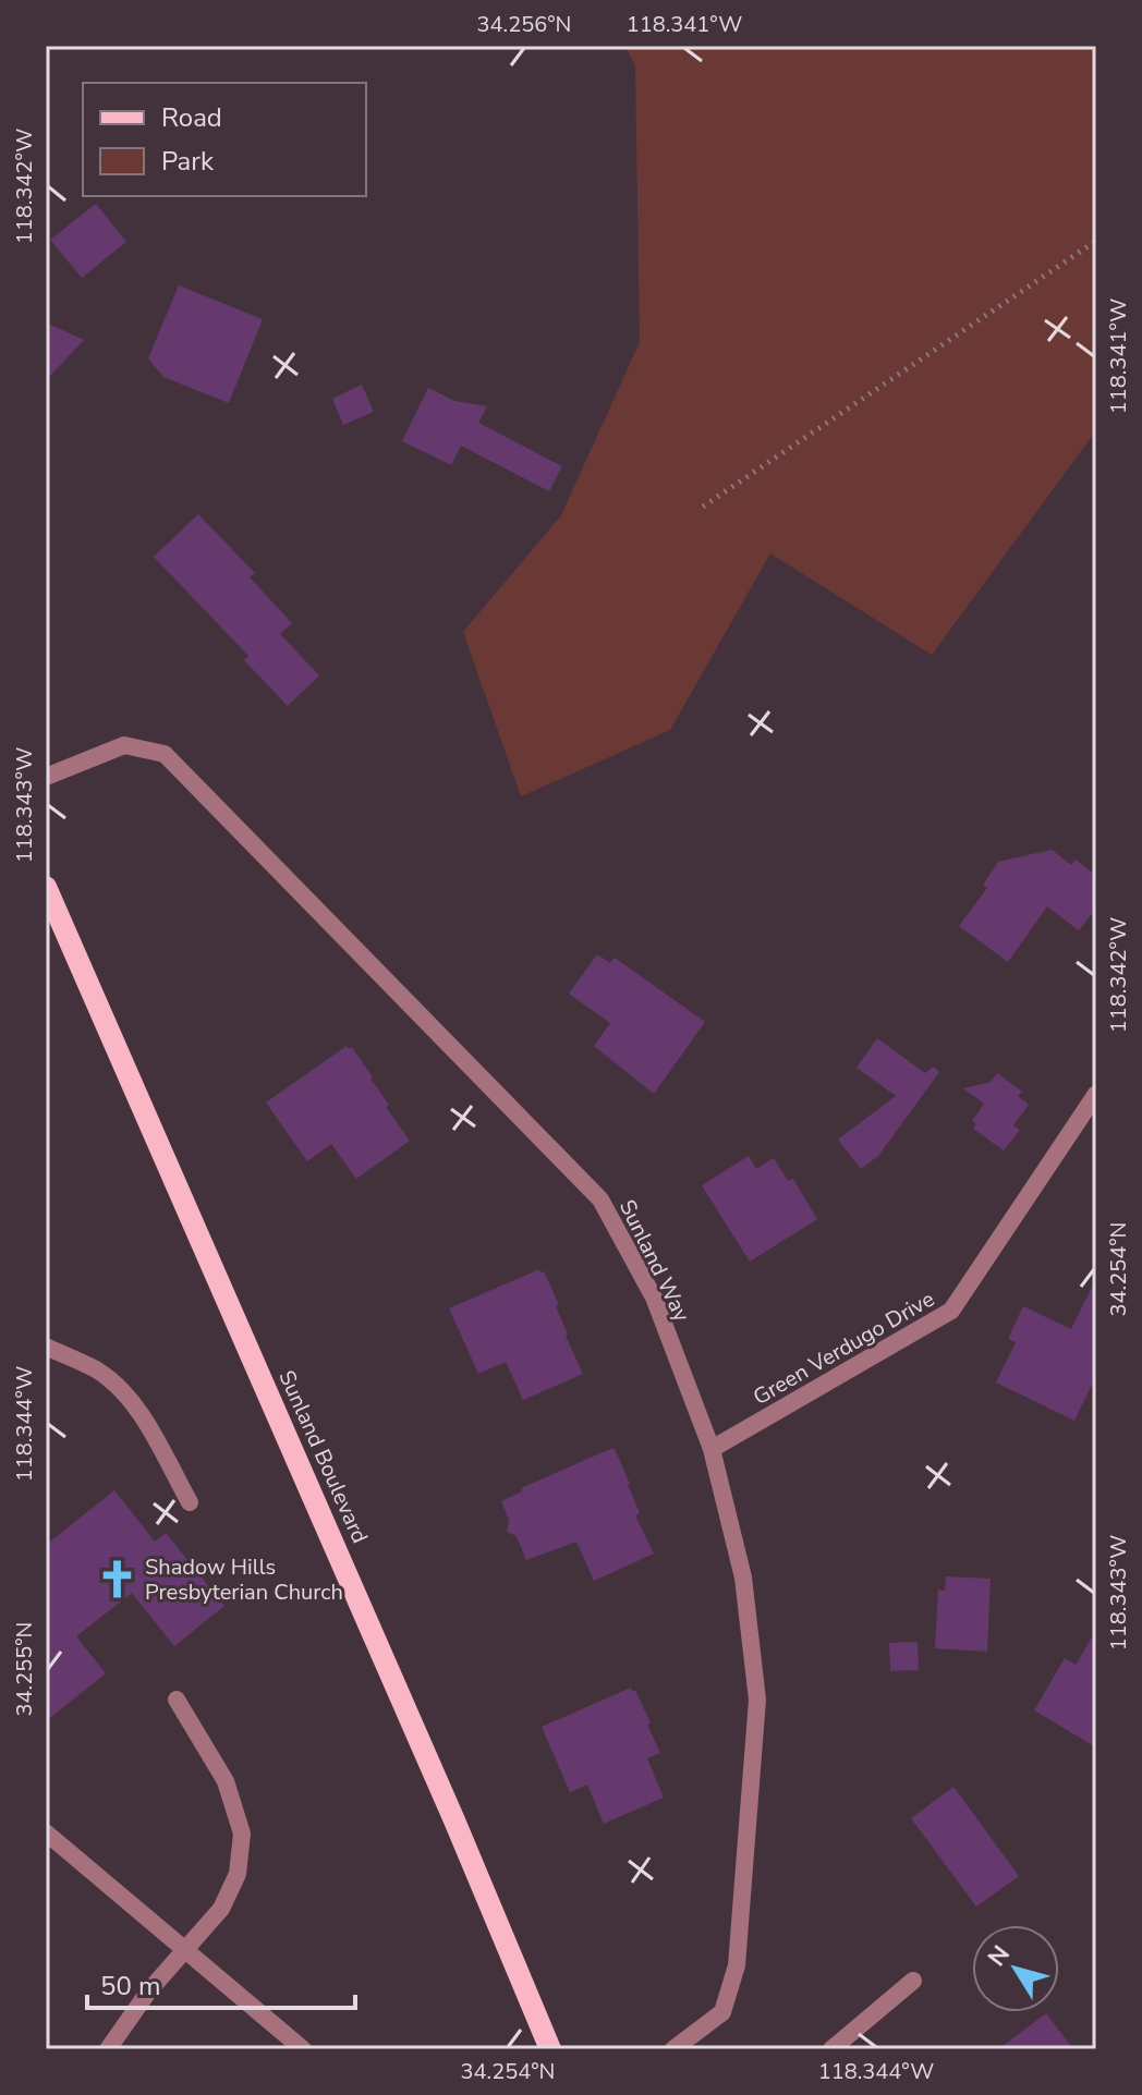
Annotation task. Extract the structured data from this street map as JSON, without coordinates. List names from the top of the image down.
{
  "streets": {
    "main road": ["Sunland Boulevard"],
    "street": ["Sunland Way", "Green Verdugo Drive"]
  },
  "crossings": [
    ["Sunland Way", "Green Verdugo Drive"]
  ],
  "places": {
    "church": ["Shadow Hills Presbyterian Church"]
  },
  "legend": ["Road", "Park"],
  "scale_bar": "50 m",
  "north": "top left",
  "coordinates": [
    "34.256°N",
    "118.341°W",
    "118.342°W",
    "118.343°W",
    "34.254°N",
    "118.344°W",
    "34.255°N"
  ]
}
